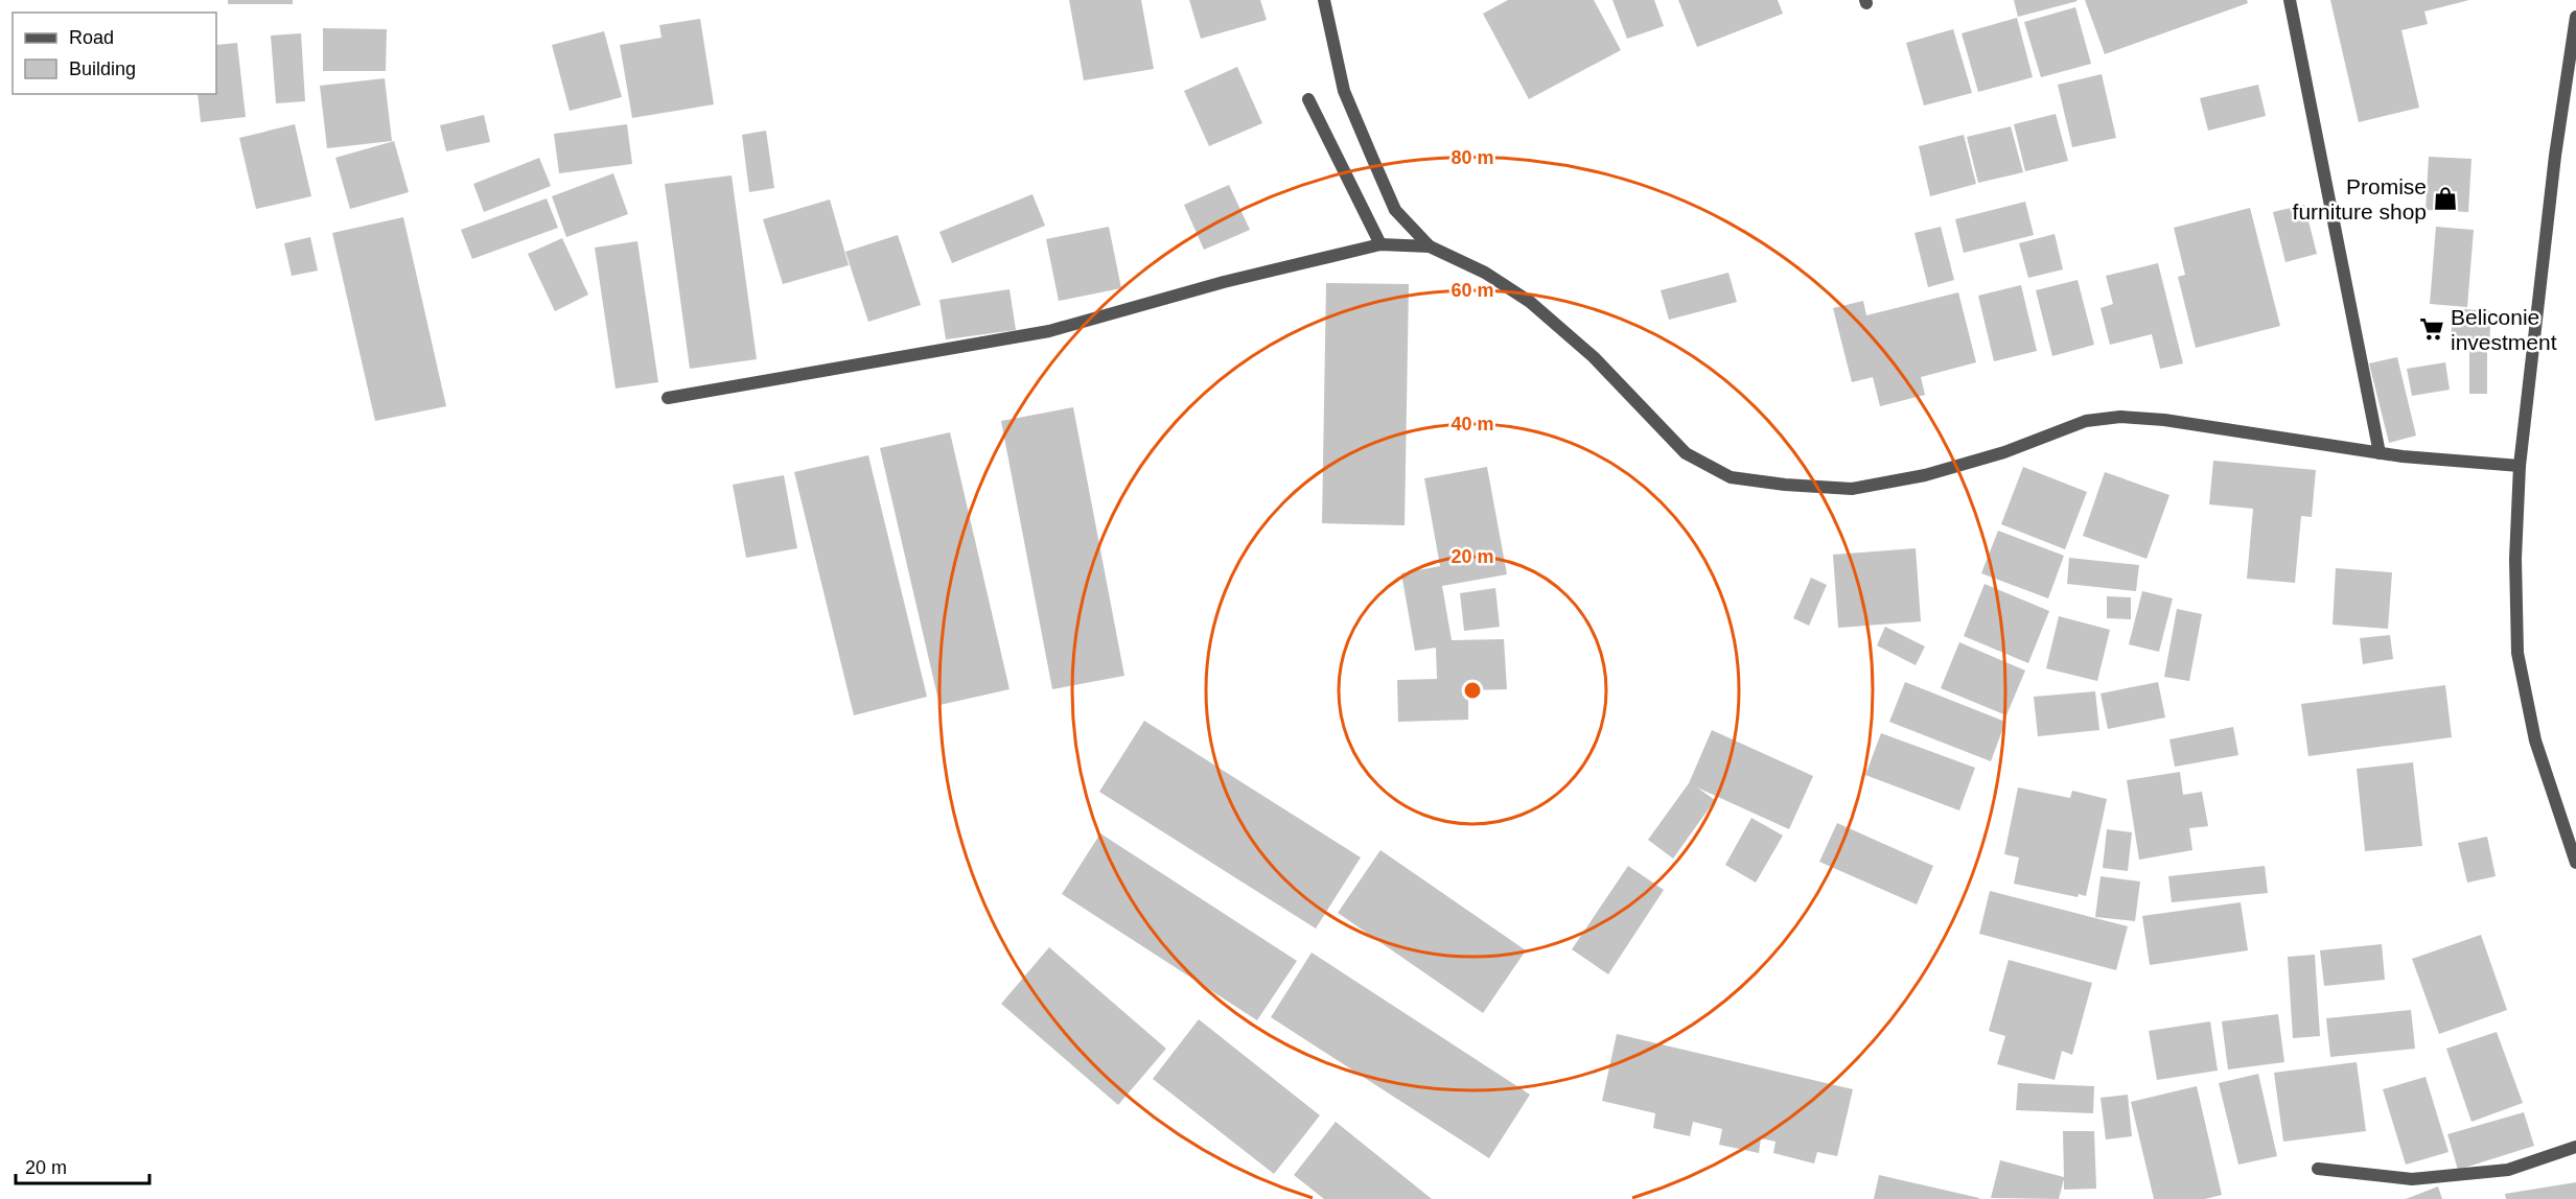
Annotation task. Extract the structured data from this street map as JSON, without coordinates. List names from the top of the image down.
{
  "places": {
    "shop": ["Promise furniture shop"],
    "supermarket": ["Beliconie investment"]
  },
  "legend": ["Road", "Building"],
  "scale_bar": "20 m",
  "rings": [
    "80 m",
    "60 m",
    "40 m",
    "20 m"
  ]
}
